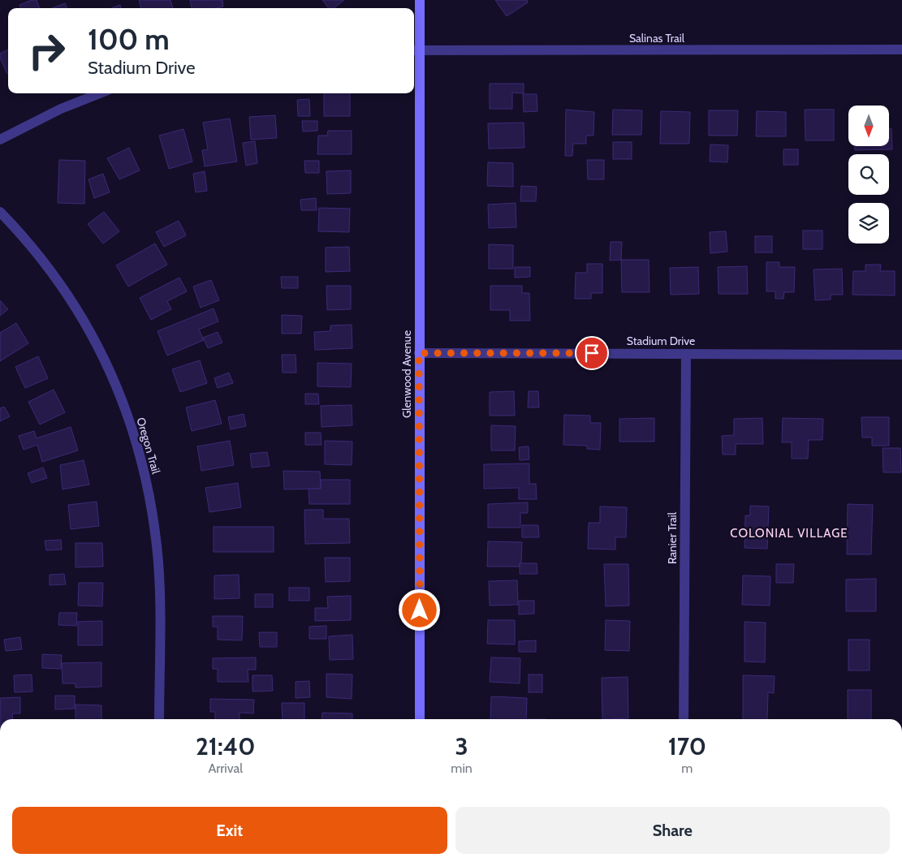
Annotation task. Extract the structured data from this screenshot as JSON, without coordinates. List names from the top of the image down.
{
  "streets": {
    "street": [
      "Salinas Trail",
      "Stadium Drive",
      "Glenwood Avenue",
      "Oregon Trail",
      "Ranier Trail"
    ]
  },
  "crossings": [
    ["Salinas Trail", "Glenwood Avenue"],
    ["Stadium Drive", "Glenwood Avenue"],
    ["Stadium Drive", "Ranier Trail"]
  ],
  "districts": ["COLONIAL VILLAGE"],
  "north": "bottom",
  "page": {
    "turn": ["100 m", "Stadium Drive"],
    "eta": [
      "21:40",
      "Arrival",
      "3",
      "min",
      "170",
      "m"
    ],
    "buttons": ["Exit", "Share"]
  }
}
